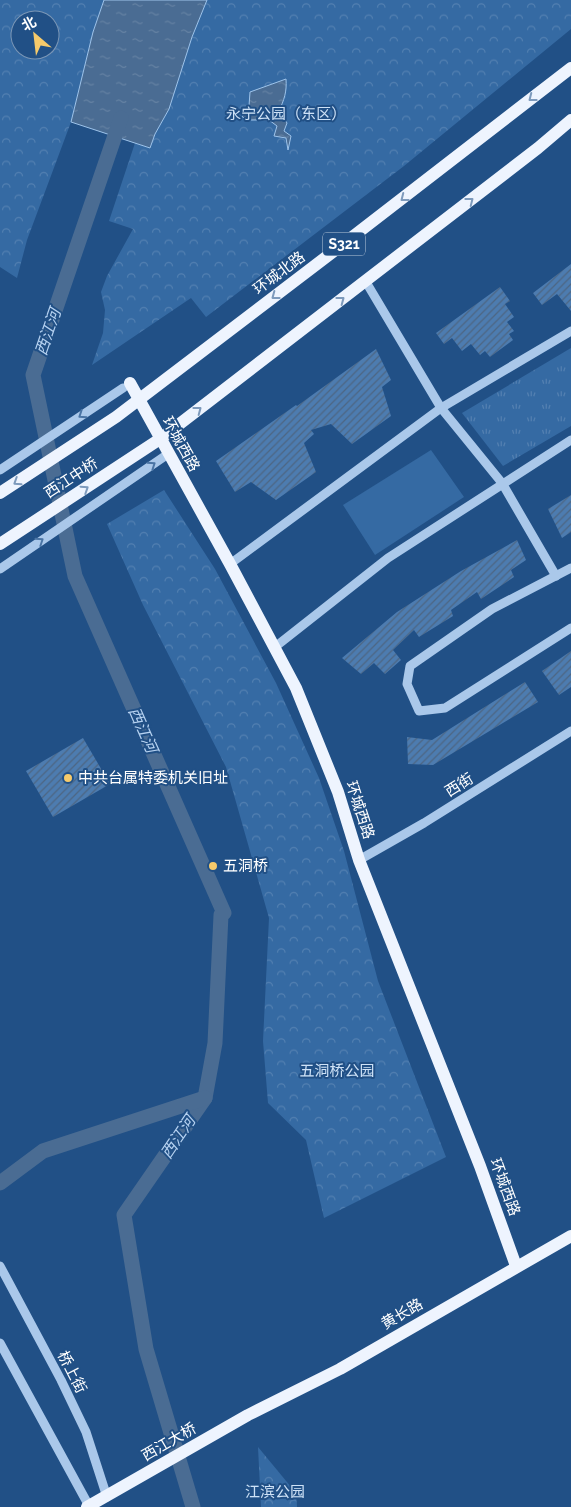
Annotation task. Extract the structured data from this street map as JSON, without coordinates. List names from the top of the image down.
{
  "streets": {
    "main road": [
      "S321",
      "环城北路",
      "环城西路",
      "西江中桥",
      "黄长路",
      "西江大桥"
    ],
    "street": ["西街", "桥上街"]
  },
  "crossings": [
    ["S321", "环城西路"],
    ["S321", "西江中桥"],
    ["环城北路", "环城西路"],
    ["环城西路", "西江中桥"],
    ["环城西路", "西街"],
    ["环城西路", "黄长路"],
    ["黄长路", "西江大桥"],
    ["桥上街", "西江大桥"]
  ],
  "one_way": ["西江中桥"],
  "water": ["西江河"],
  "parks": ["永宁公园（东区）", "五洞桥公园", "江滨公园"],
  "places": ["中共台属特委机关旧址", "五洞桥"],
  "north": "top left"
}
